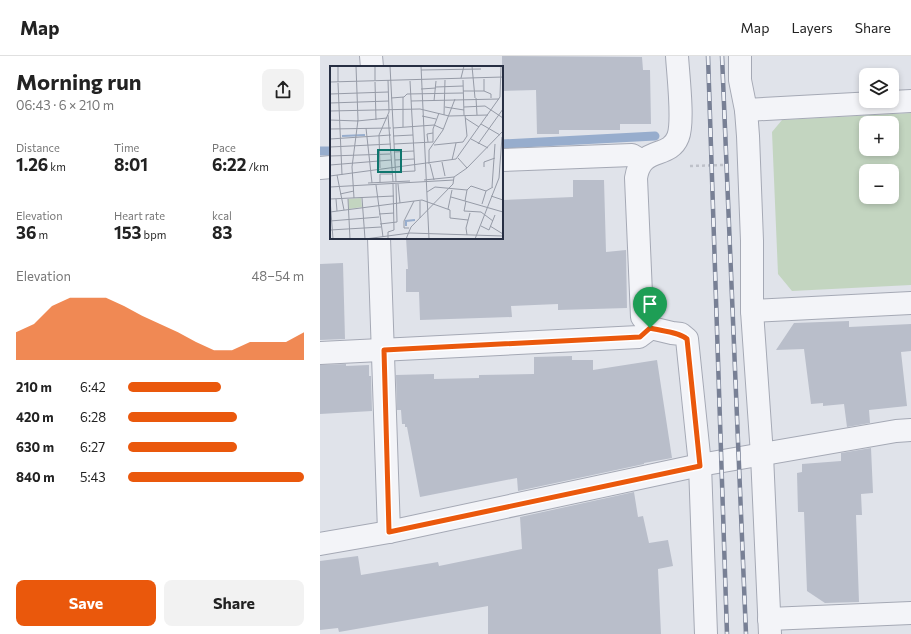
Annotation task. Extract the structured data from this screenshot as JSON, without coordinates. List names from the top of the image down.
{
  "page": {
    "header": "Map",
    "nav": ["Map", "Layers", "Share"],
    "heading": ["Morning run", "06:43 · 6 × 210 m"],
    "map_buttons": ["+", "−"],
    "stats": [
      ["Distance", "1.26 km"],
      ["Time", "8:01"],
      ["Pace", "6:22 /km"],
      ["Elevation", "36 m"],
      ["Heart rate", "153 bpm"],
      ["kcal", "83"]
    ],
    "chart": ["Elevation", "48–54 m"],
    "list": [
      {
        "name": "210 m",
        "note": "6:42"
      },
      {
        "name": "420 m",
        "note": "6:28"
      },
      {
        "name": "630 m",
        "note": "6:27"
      },
      {
        "name": "840 m",
        "note": "5:43"
      }
    ],
    "buttons": ["Save", "Share"]
  }
}
